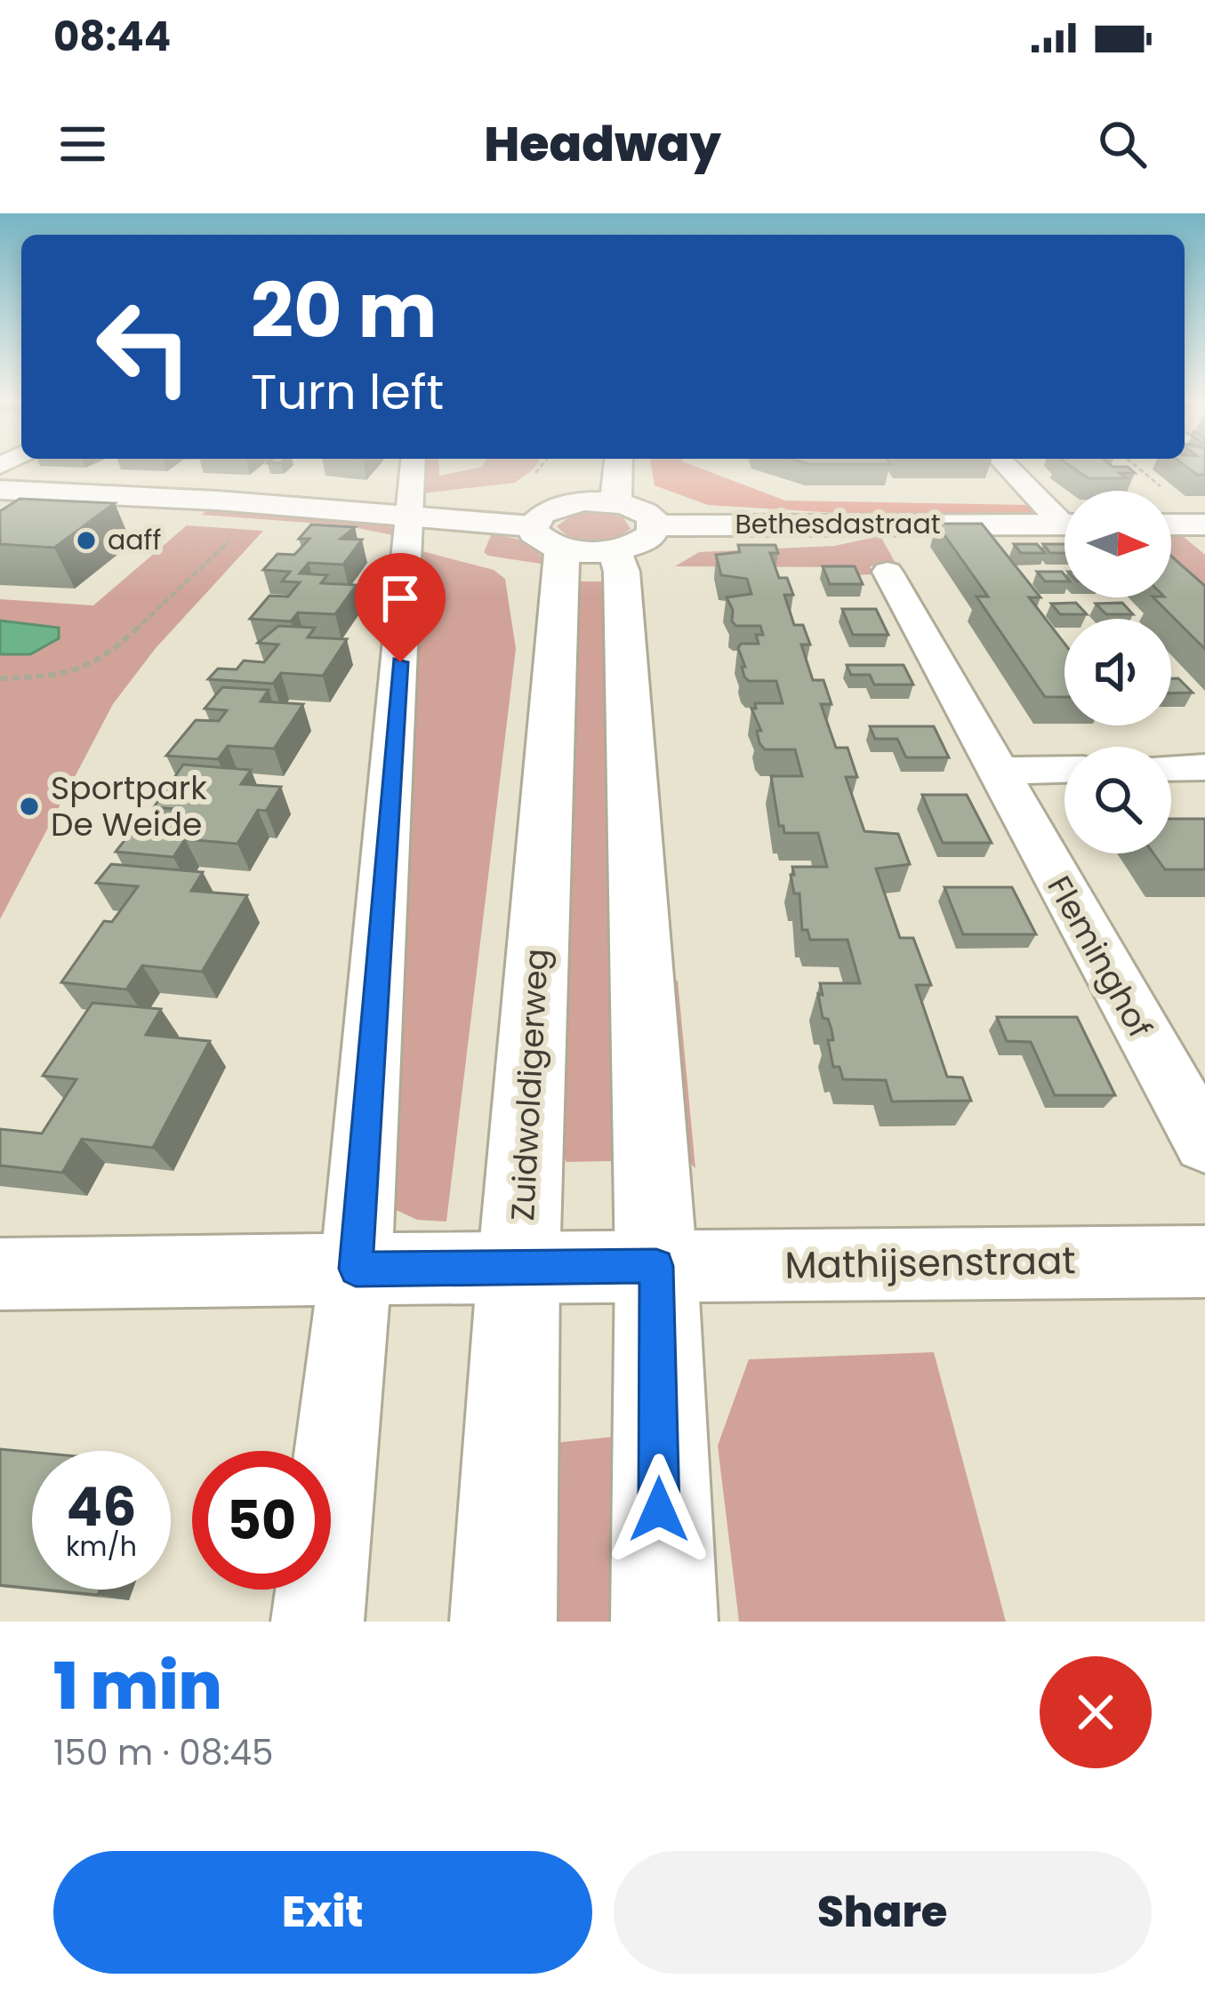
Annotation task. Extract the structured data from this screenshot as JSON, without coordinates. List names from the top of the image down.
{
  "streets": {
    "main road": ["Bethesdastraat", "Zuidwoldigerweg"],
    "street": ["Fleminghof", "Mathijsenstraat"]
  },
  "crossings": [
    ["Bethesdastraat", "Zuidwoldigerweg"],
    ["Zuidwoldigerweg", "Mathijsenstraat"]
  ],
  "places": ["aaff", "Sportpark De Weide"],
  "north": "right",
  "page": {
    "status": "08:44",
    "header": "Headway",
    "turn": ["20 m", "Turn left"],
    "speed": "46 km/h",
    "limit": "50",
    "heading": ["1 min", "150 m · 08:45"],
    "buttons": ["Exit", "Share"]
  }
}
